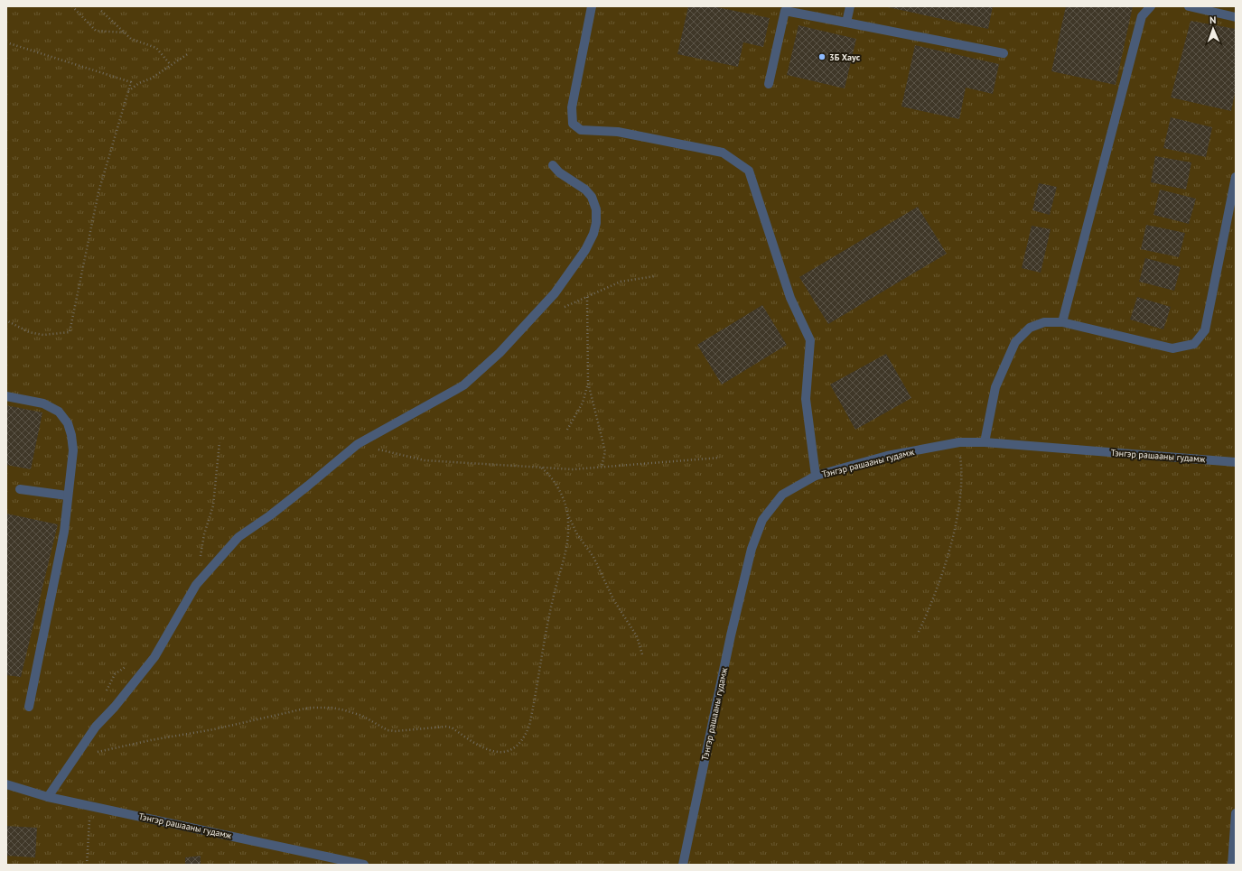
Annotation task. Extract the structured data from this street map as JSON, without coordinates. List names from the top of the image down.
{
  "streets": {
    "street": ["Тэнгэр рашааны гудамж"]
  },
  "places": ["3Б Хаус"],
  "north": "top"
}
